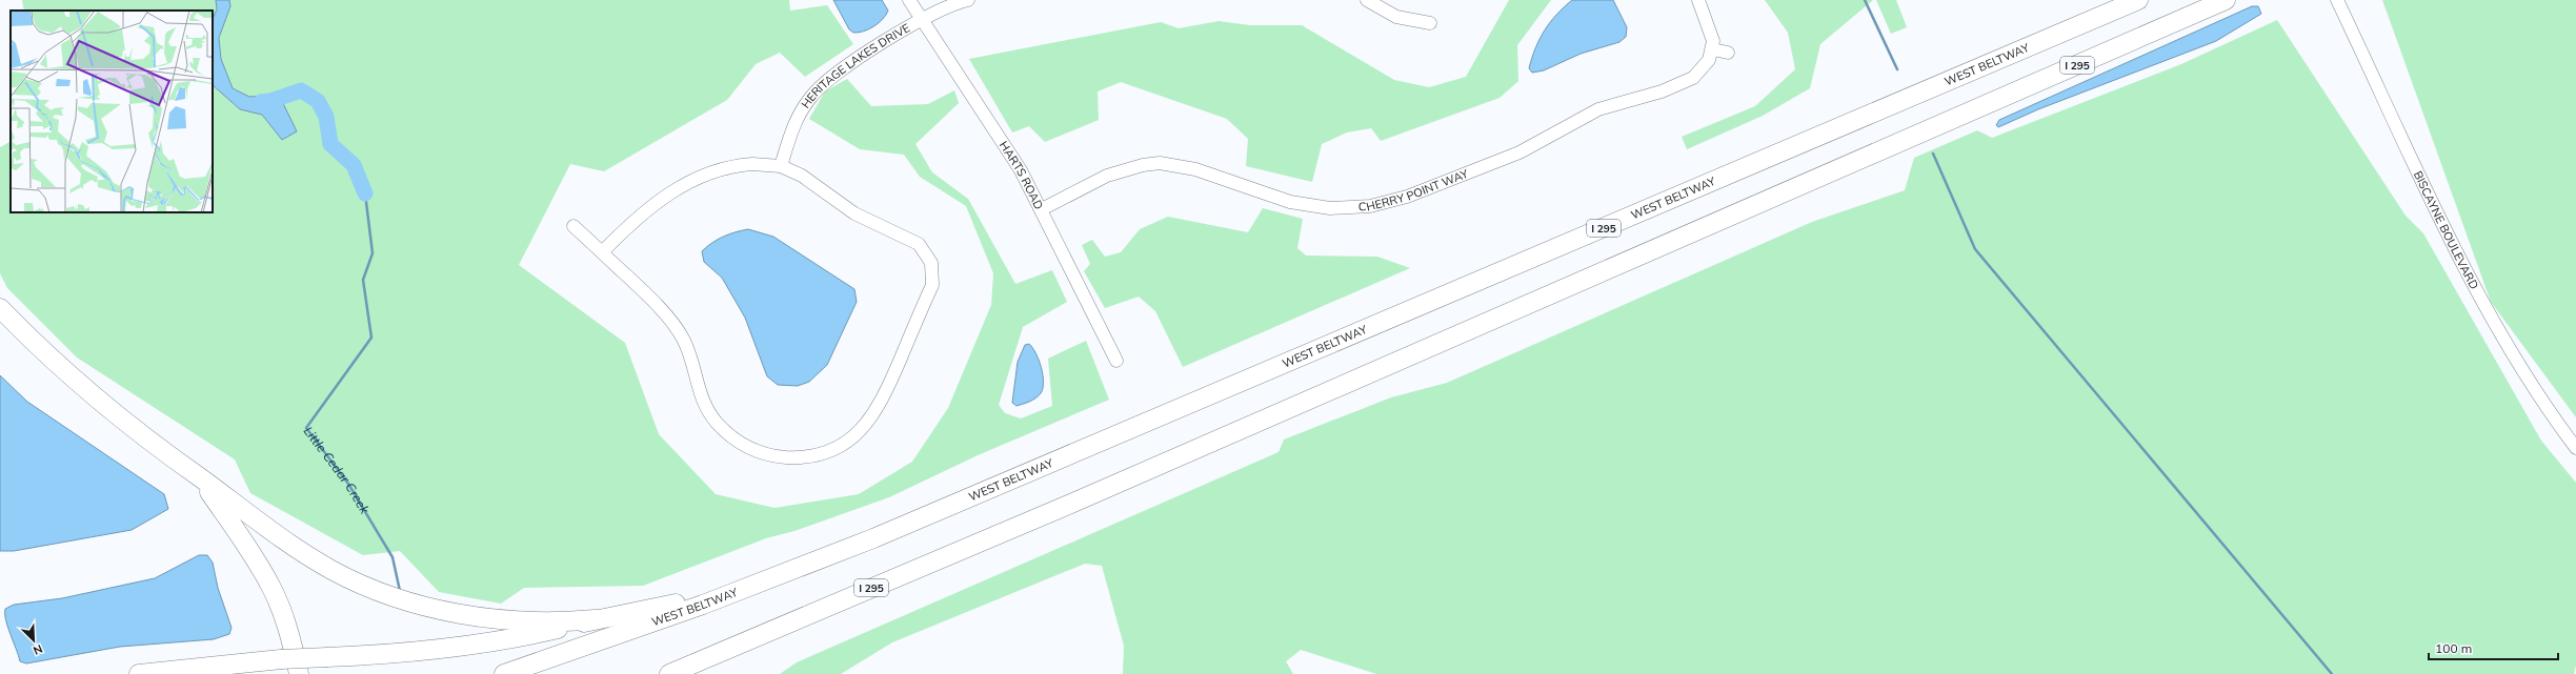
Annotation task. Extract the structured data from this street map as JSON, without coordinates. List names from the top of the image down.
{
  "streets": {
    "highway": ["WEST BELTWAY", "I 295"],
    "street": [
      "HERITAGE LAKES DRIVE",
      "HARTS ROAD",
      "CHERRY POINT WAY",
      "BISCAYNE BOULEVARD"
    ]
  },
  "crossings": [
    ["HERITAGE LAKES DRIVE", "HARTS ROAD"],
    ["HARTS ROAD", "CHERRY POINT WAY"]
  ],
  "water": ["Little Cedar Creek"],
  "scale_bar": "100 m",
  "north": "bottom right"
}
